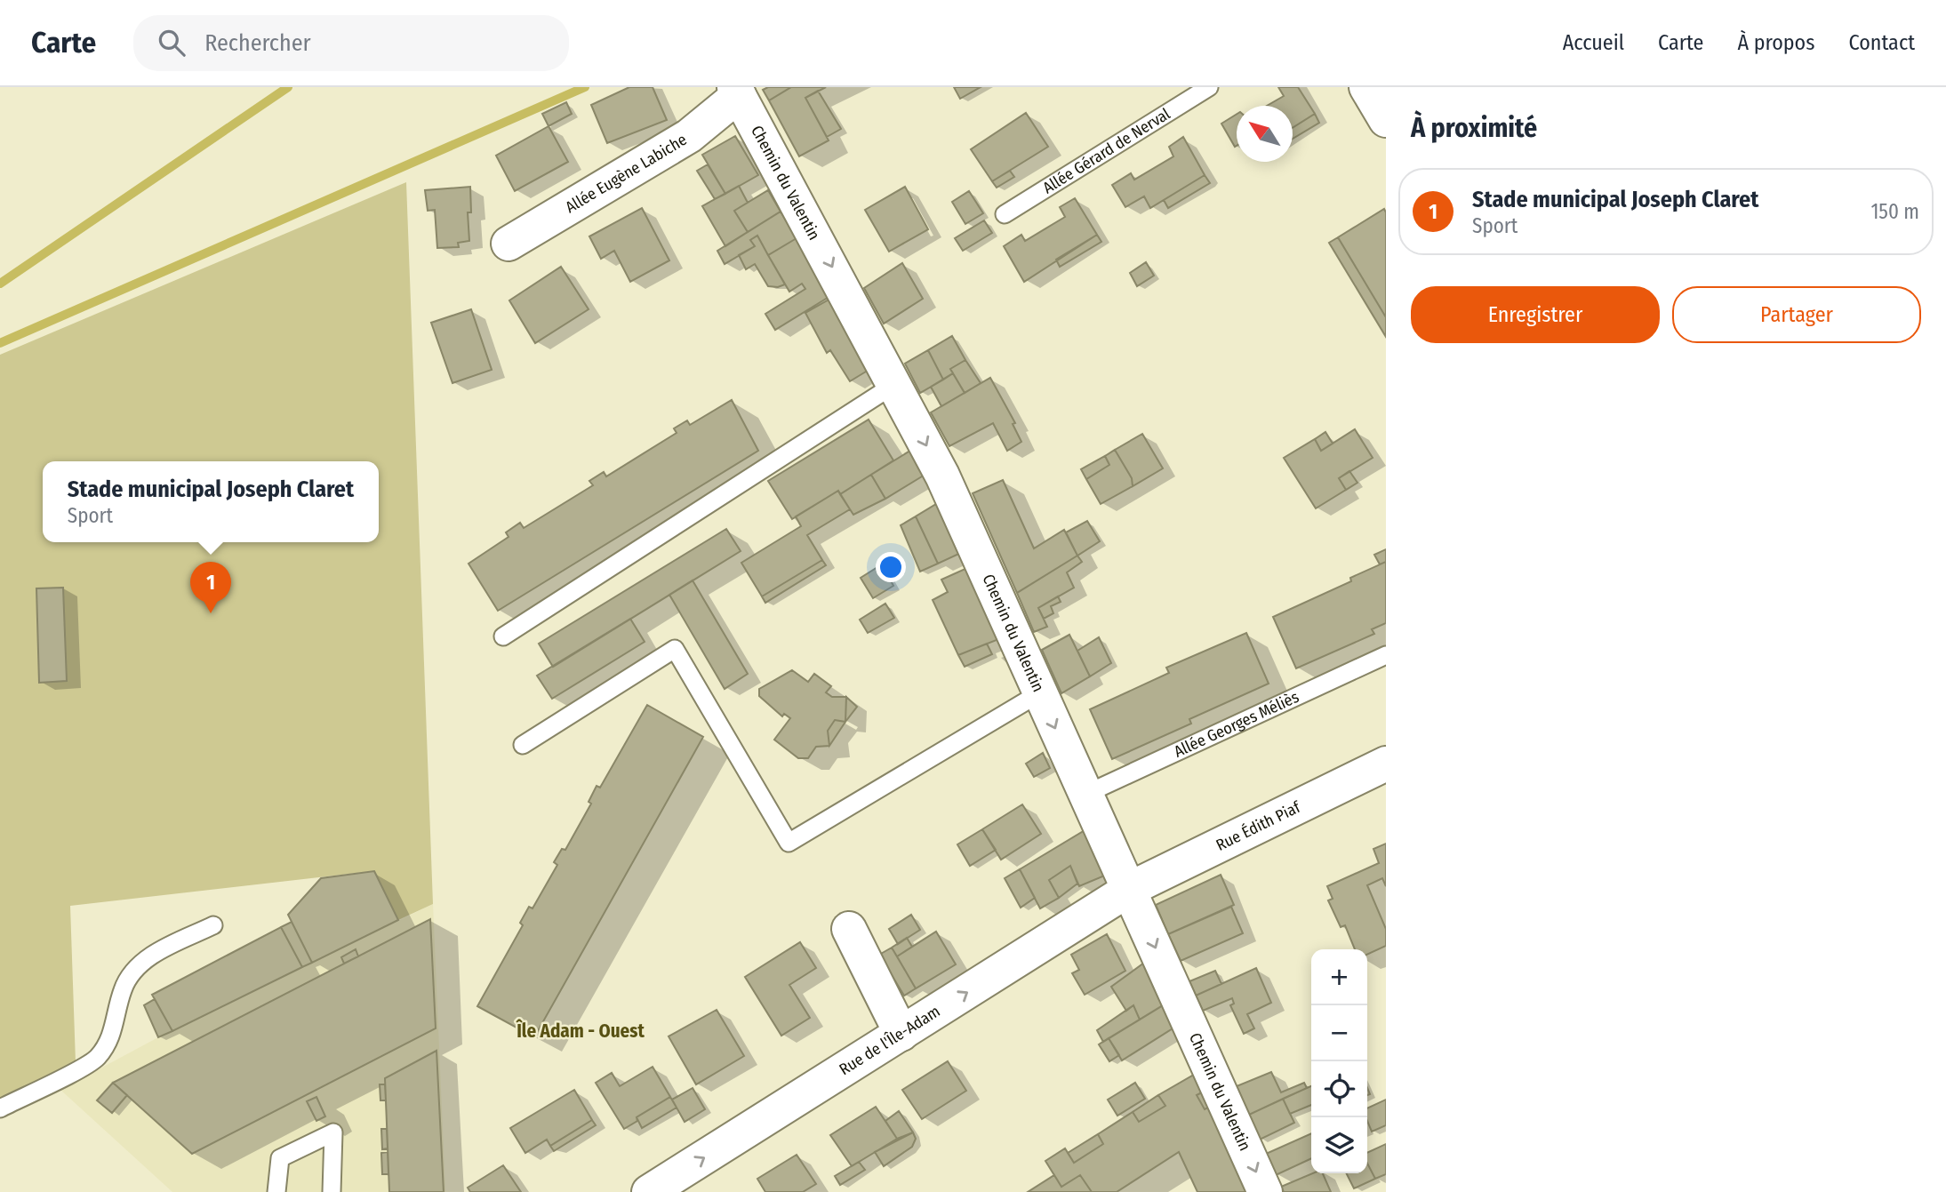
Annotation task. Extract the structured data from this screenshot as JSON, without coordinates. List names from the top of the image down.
{
  "streets": {
    "street": [
      "Allée Eugène Labiche",
      "Chemin du Valentin",
      "Rue Édith Piaf",
      "Rue de l'Île-Adam"
    ],
    "lane": ["Allée Gérard de Nerval", "Allée Georges Méliès"]
  },
  "crossings": [
    ["Allée Eugène Labiche", "Chemin du Valentin"],
    ["Chemin du Valentin", "Allée Georges Méliès"],
    ["Chemin du Valentin", "Rue Édith Piaf"],
    ["Chemin du Valentin", "Rue de l'Île-Adam"],
    ["Rue Édith Piaf", "Rue de l'Île-Adam"]
  ],
  "one_way": ["Chemin du Valentin", "Rue de l'Île-Adam"],
  "districts": ["Île Adam - Ouest"],
  "north": "top left",
  "page": {
    "header": "Carte",
    "search": "Rechercher",
    "nav": [
      "Accueil",
      "Carte",
      "À propos",
      "Contact"
    ],
    "heading": "À proximité",
    "list": [
      {
        "mark": "1",
        "name": "Stade municipal Joseph Claret",
        "note": "Sport",
        "value": "150 m"
      }
    ],
    "buttons": ["Enregistrer", "Partager"],
    "popup": ["Stade municipal Joseph Claret", "Sport"],
    "pins": "1",
    "map_buttons": ["+", "−"]
  }
}
